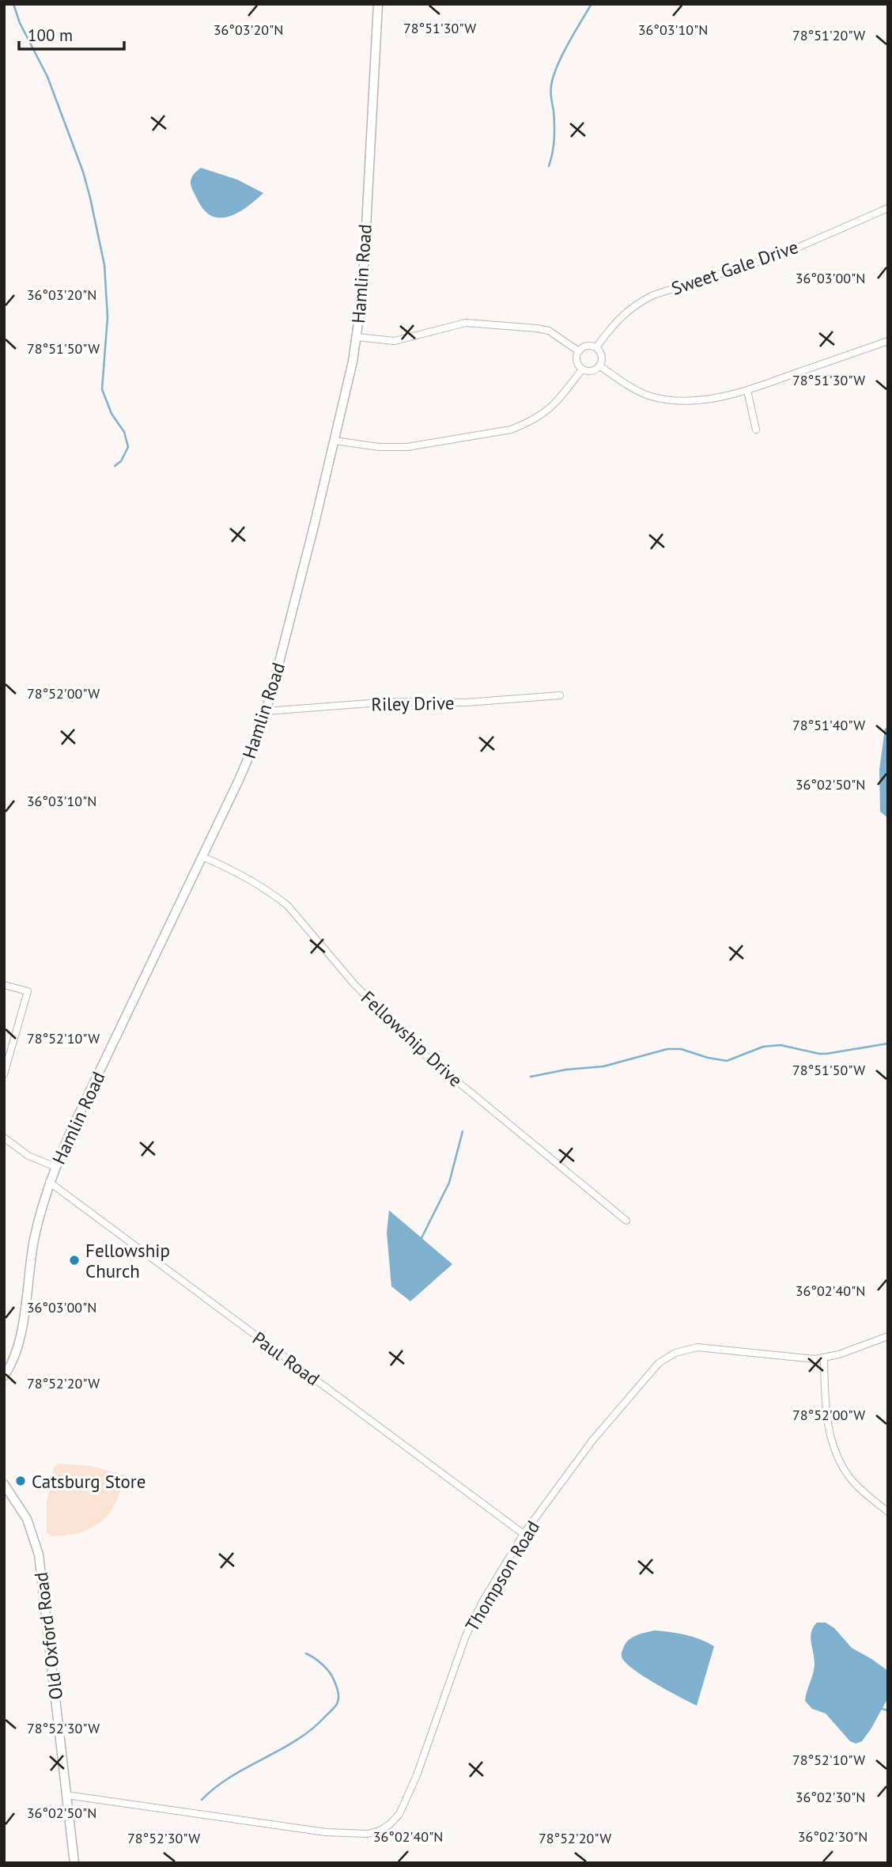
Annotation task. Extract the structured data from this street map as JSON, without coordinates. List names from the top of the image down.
{
  "streets": {
    "street": [
      "Sweet Gale Drive",
      "Hamlin Road",
      "Riley Drive",
      "Fellowship Drive",
      "Paul Road",
      "Thompson Road",
      "Old Oxford Road"
    ]
  },
  "crossings": [
    ["Hamlin Road", "Riley Drive"],
    ["Hamlin Road", "Fellowship Drive"],
    ["Hamlin Road", "Paul Road"],
    ["Paul Road", "Thompson Road"],
    ["Thompson Road", "Old Oxford Road"]
  ],
  "places": ["Fellowship Church", "Catsburg Store"],
  "scale_bar": "100 m",
  "coordinates": [
    "78°51'30\"W",
    "36°03'20\"N",
    "36°03'10\"N",
    "78°51'20\"W",
    "36°03'00\"N",
    "78°51'50\"W",
    "78°52'00\"W",
    "78°51'40\"W",
    "36°02'50\"N",
    "78°52'10\"W",
    "36°02'40\"N",
    "78°52'20\"W",
    "78°52'30\"W",
    "36°02'30\"N"
  ]
}
